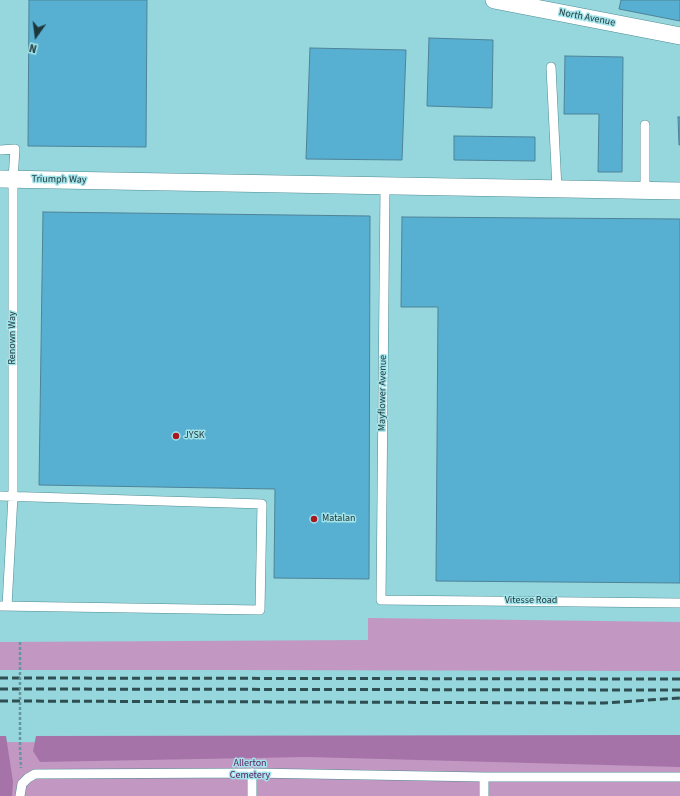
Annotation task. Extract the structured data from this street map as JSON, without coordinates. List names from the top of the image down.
{
  "streets": {
    "street": ["North Avenue", "Triumph Way"],
    "lane": ["Renown Way", "Mayflower Avenue", "Vitesse Road"]
  },
  "crossings": [
    ["Triumph Way", "Renown Way"],
    ["Triumph Way", "Mayflower Avenue"],
    ["Mayflower Avenue", "Vitesse Road"]
  ],
  "parks": ["Allerton Cemetery"],
  "places": ["JYSK", "Matalan"],
  "north": "bottom"
}
